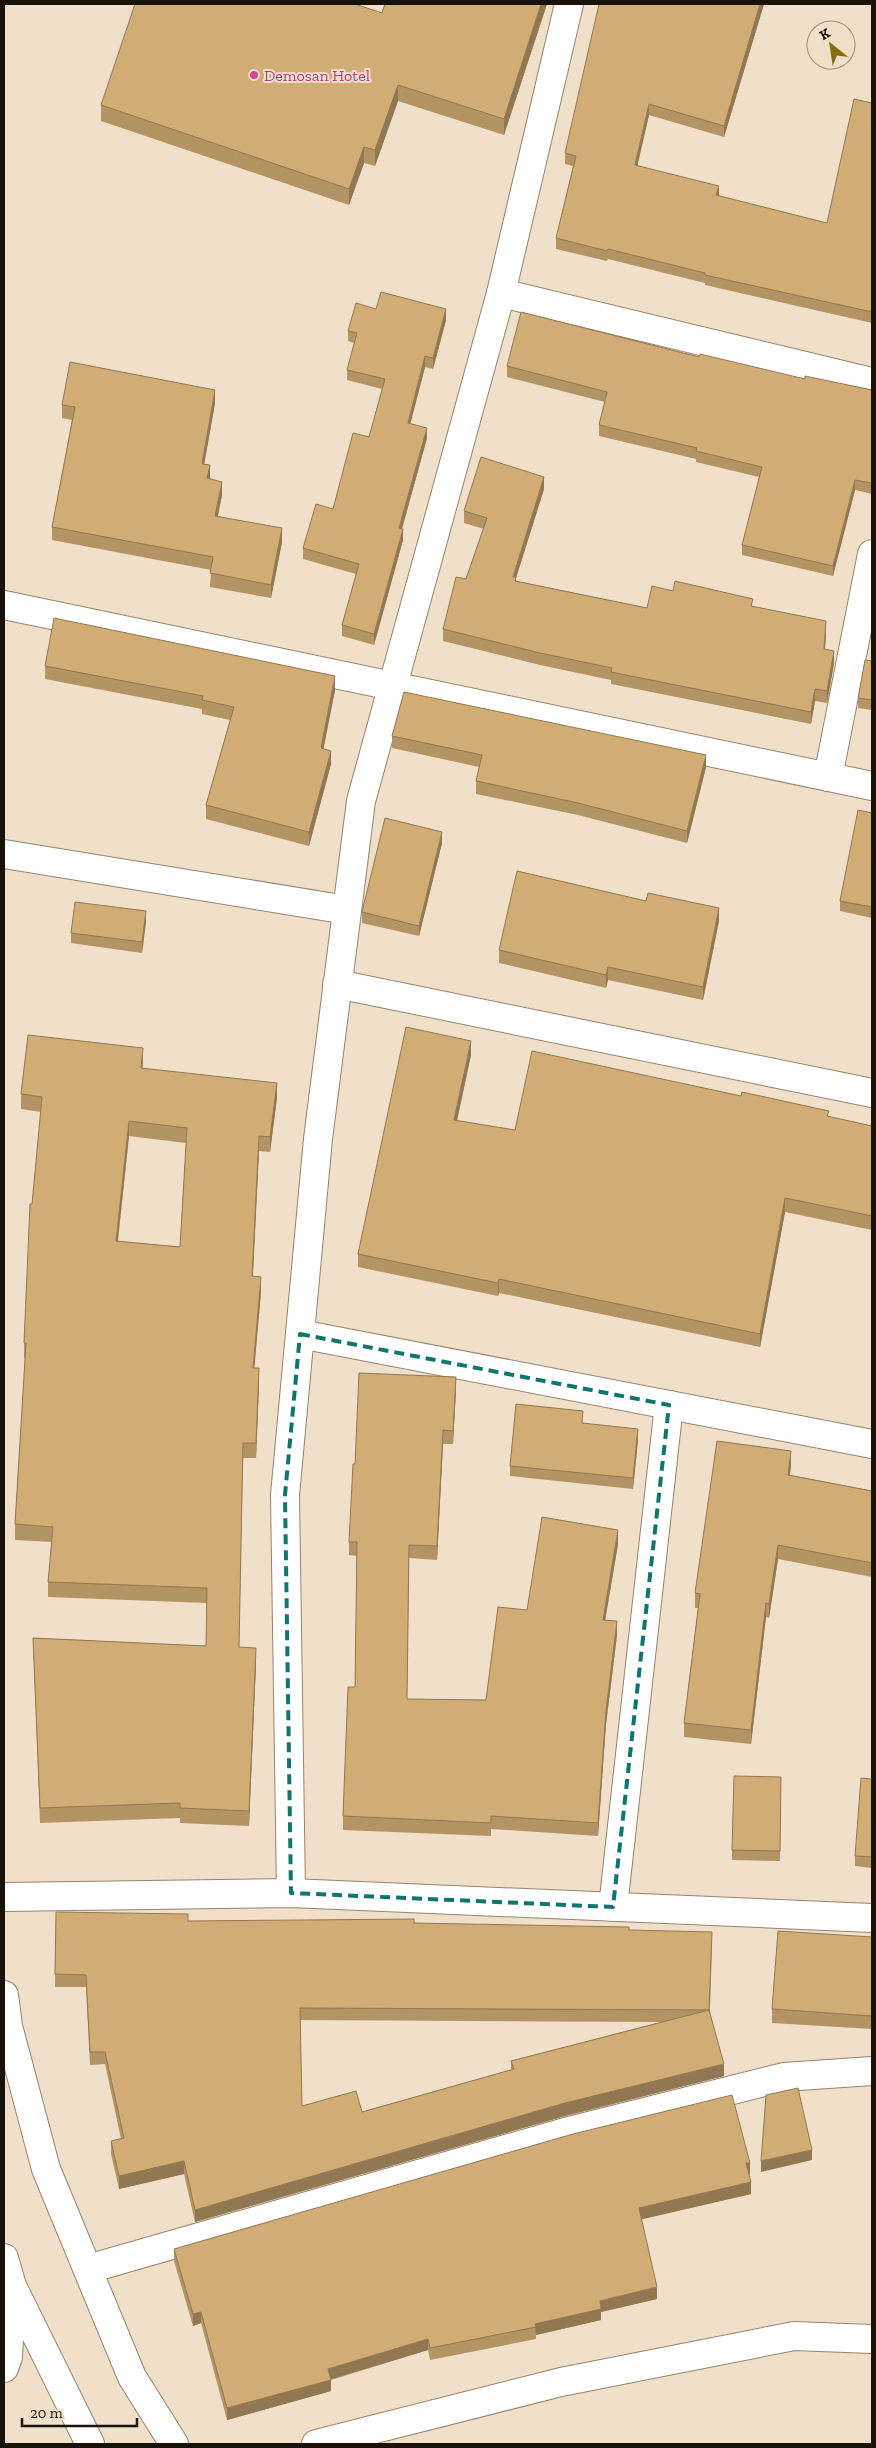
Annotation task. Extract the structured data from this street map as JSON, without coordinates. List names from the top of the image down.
{
  "places": ["Demosan Hotel"],
  "scale_bar": "20 m",
  "north": "top left"
}
